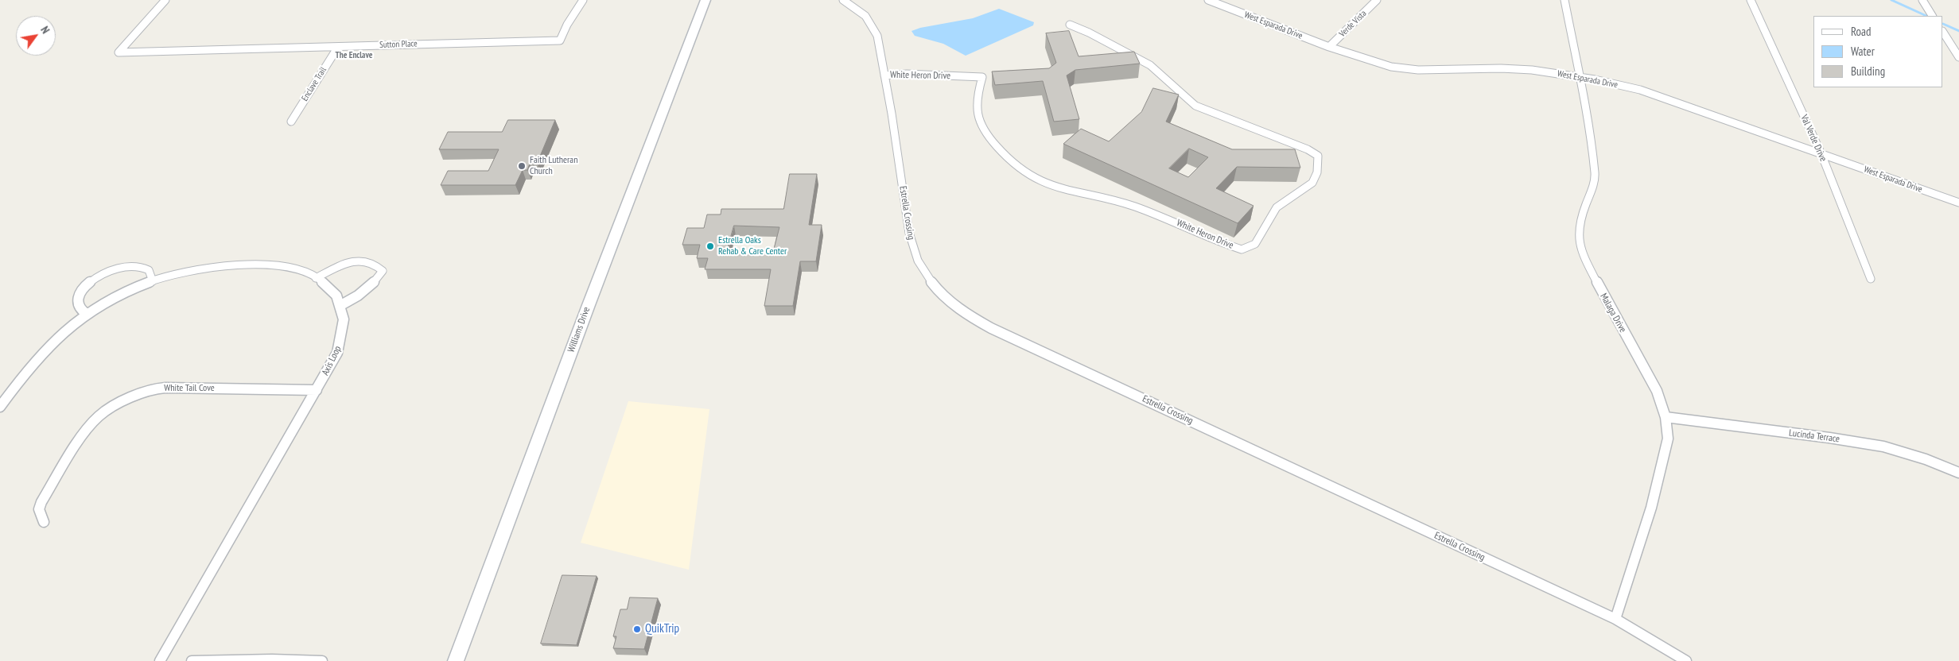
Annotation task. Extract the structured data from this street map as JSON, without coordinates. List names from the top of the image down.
{
  "streets": {
    "main road": ["Williams Drive"],
    "street": [
      "Verde Vista",
      "West Esparada Drive",
      "Sutton Place",
      "White Heron Drive",
      "Enclave Trail",
      "Val Verde Drive",
      "Estrella Crossing",
      "Malaga Drive",
      "Axis Loop",
      "White Tail Cove",
      "Lucinda Terrace"
    ]
  },
  "crossings": [
    ["Verde Vista", "West Esparada Drive"],
    ["West Esparada Drive", "Val Verde Drive"],
    ["West Esparada Drive", "Malaga Drive"],
    ["Sutton Place", "Enclave Trail"],
    ["White Heron Drive", "Estrella Crossing"],
    ["Estrella Crossing", "Malaga Drive"],
    ["Malaga Drive", "Lucinda Terrace"],
    ["Axis Loop", "White Tail Cove"]
  ],
  "districts": ["The Enclave"],
  "places": ["Faith Lutheran Church", "Estrella Oaks Rehab & Care Center", "QuikTrip"],
  "legend": ["Road", "Water", "Building"],
  "north": "top right"
}
